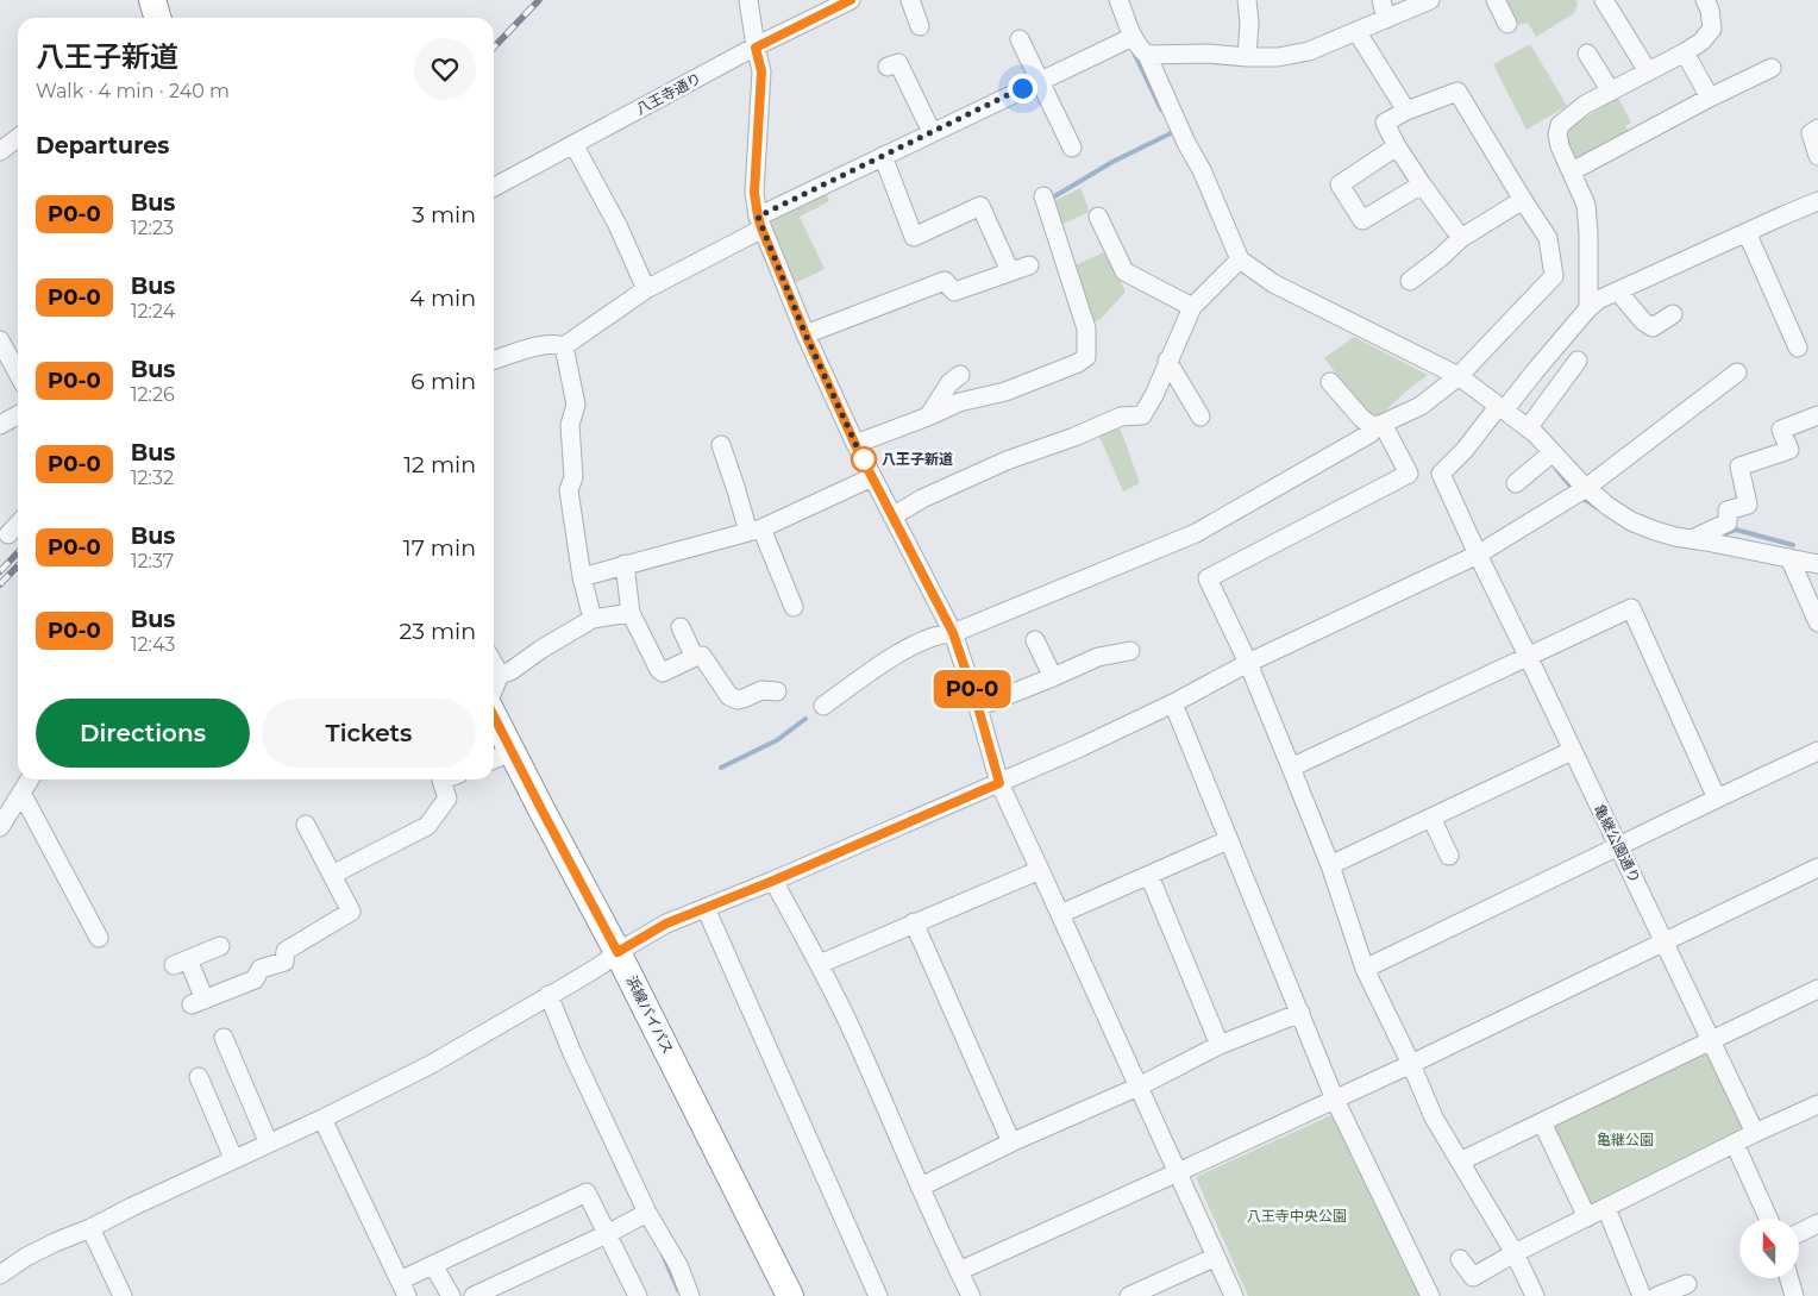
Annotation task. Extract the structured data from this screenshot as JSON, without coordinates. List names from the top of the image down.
{
  "streets": {
    "highway": ["浜線バイパス"],
    "street": ["八王寺通り", "亀継公園通り"]
  },
  "parks": ["亀継公園", "八王寺中央公園"],
  "places": ["八王子新道"],
  "lines": ["bus line P0-0"],
  "north": "top",
  "page": {
    "on_map": "P0-0",
    "heading": [
      ["八王子新道", "Walk · 4 min · 240 m"],
      "Departures"
    ],
    "list": [
      {
        "mark": "P0-0",
        "name": "Bus",
        "note": "12:23",
        "value": "3 min"
      },
      {
        "mark": "P0-0",
        "name": "Bus",
        "note": "12:24",
        "value": "4 min"
      },
      {
        "mark": "P0-0",
        "name": "Bus",
        "note": "12:26",
        "value": "6 min"
      },
      {
        "mark": "P0-0",
        "name": "Bus",
        "note": "12:32",
        "value": "12 min"
      },
      {
        "mark": "P0-0",
        "name": "Bus",
        "note": "12:37",
        "value": "17 min"
      },
      {
        "mark": "P0-0",
        "name": "Bus",
        "note": "12:43",
        "value": "23 min"
      }
    ],
    "buttons": ["Directions", "Tickets"]
  }
}
